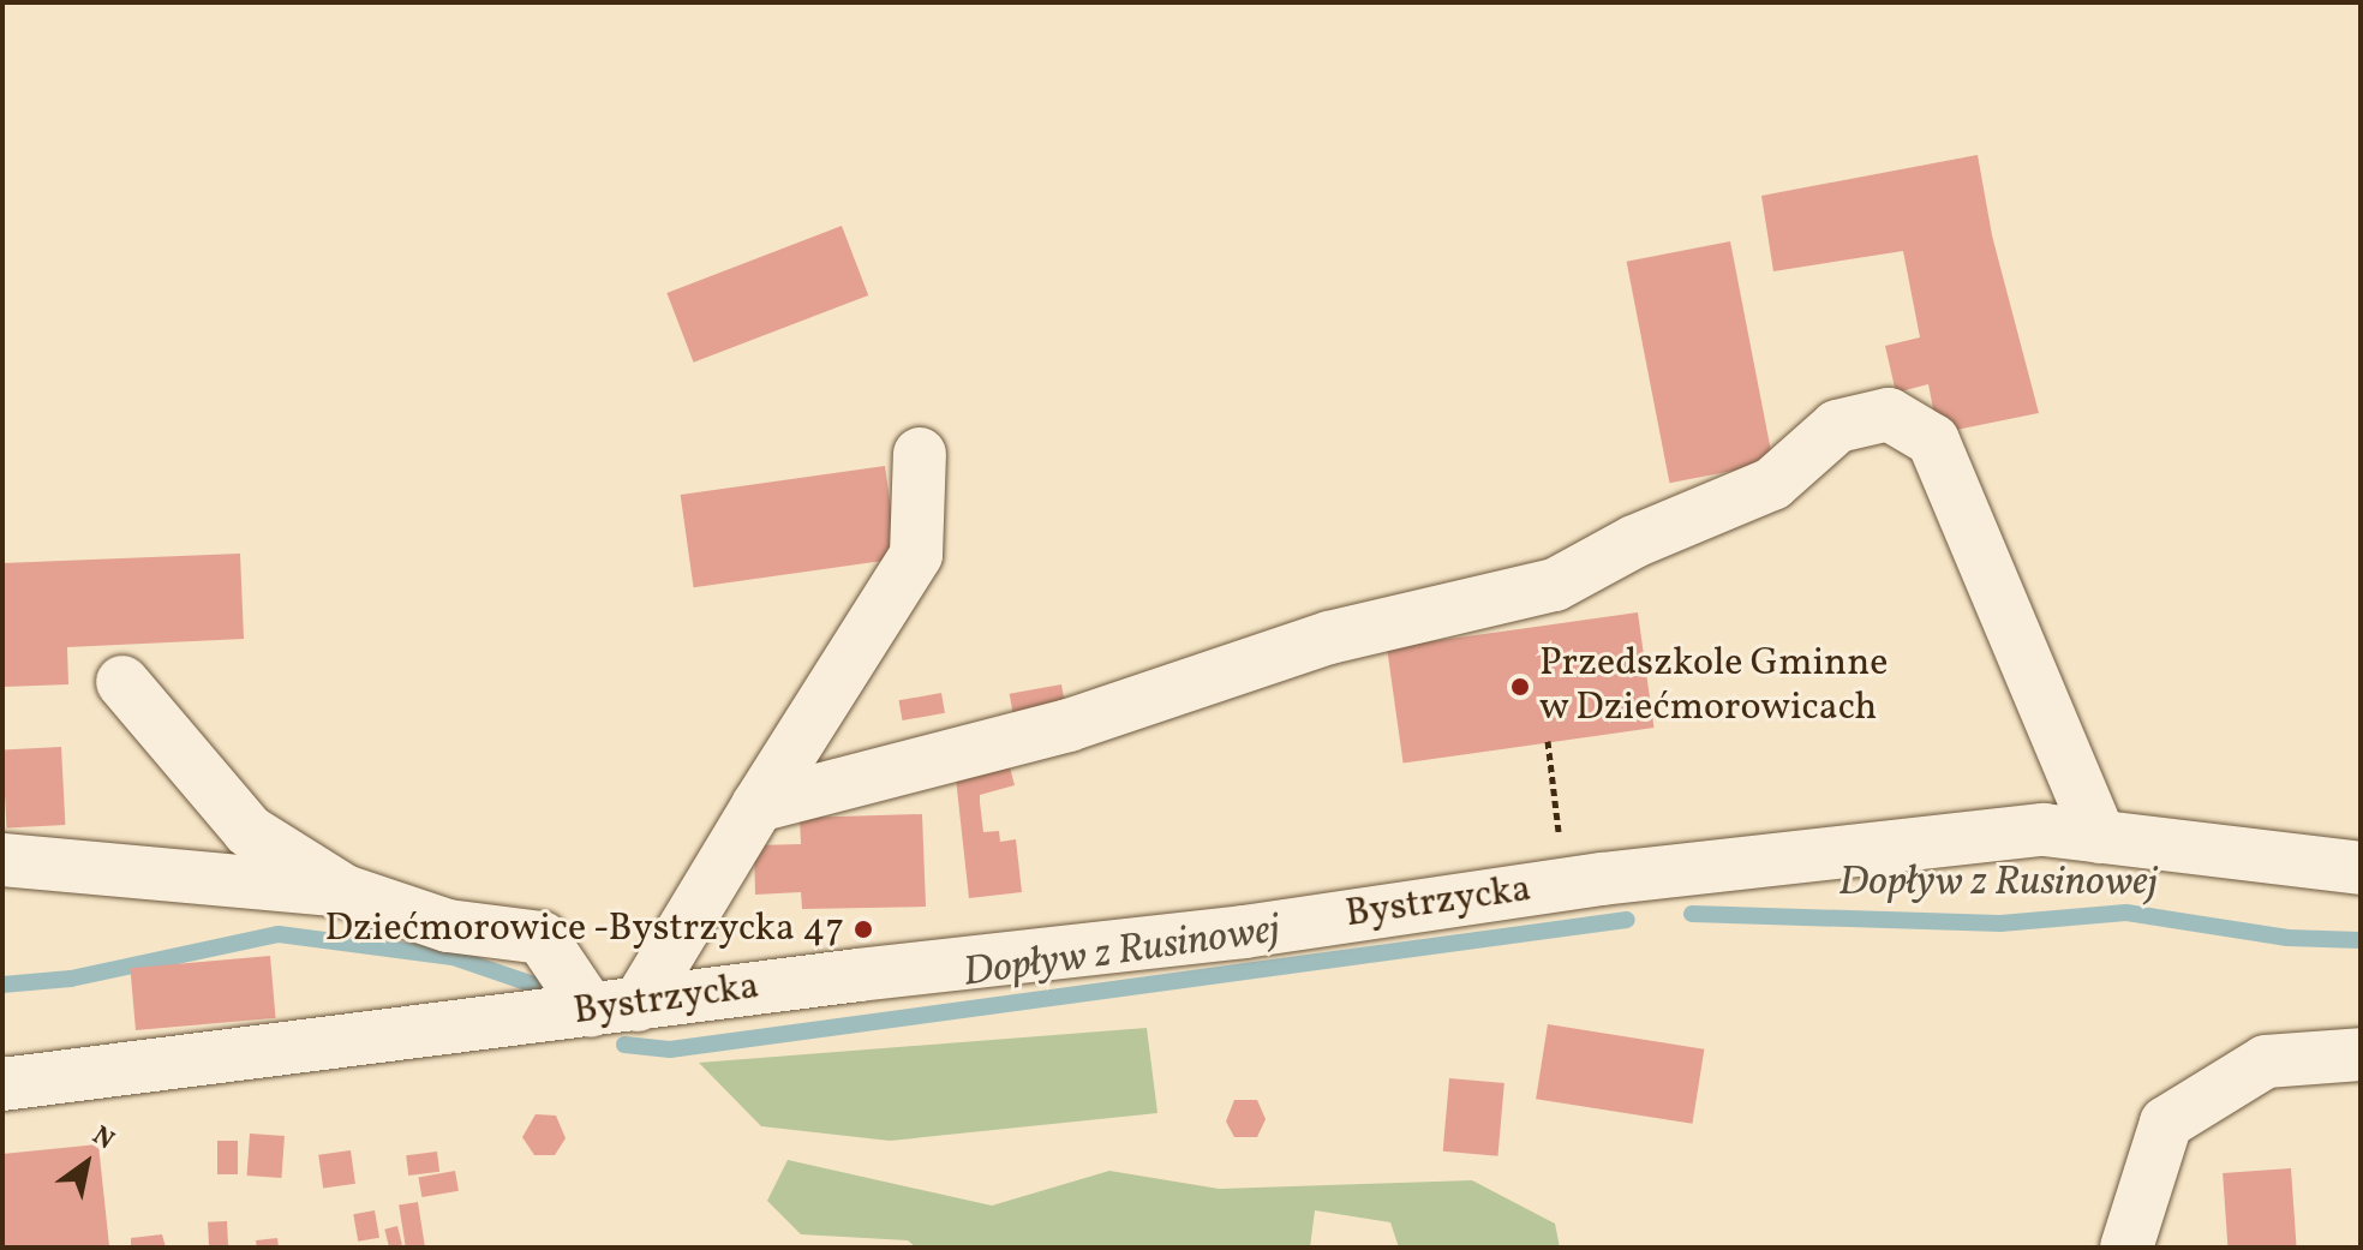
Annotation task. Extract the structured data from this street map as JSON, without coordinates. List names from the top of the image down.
{
  "streets": {
    "street": ["Bystrzycka"]
  },
  "water": ["Dopływ z Rusinowej"],
  "places": ["Przedszkole Gminne w Dziećmorowicach", "Dziećmorowice -Bystrzycka 47"],
  "north": "top right"
}
